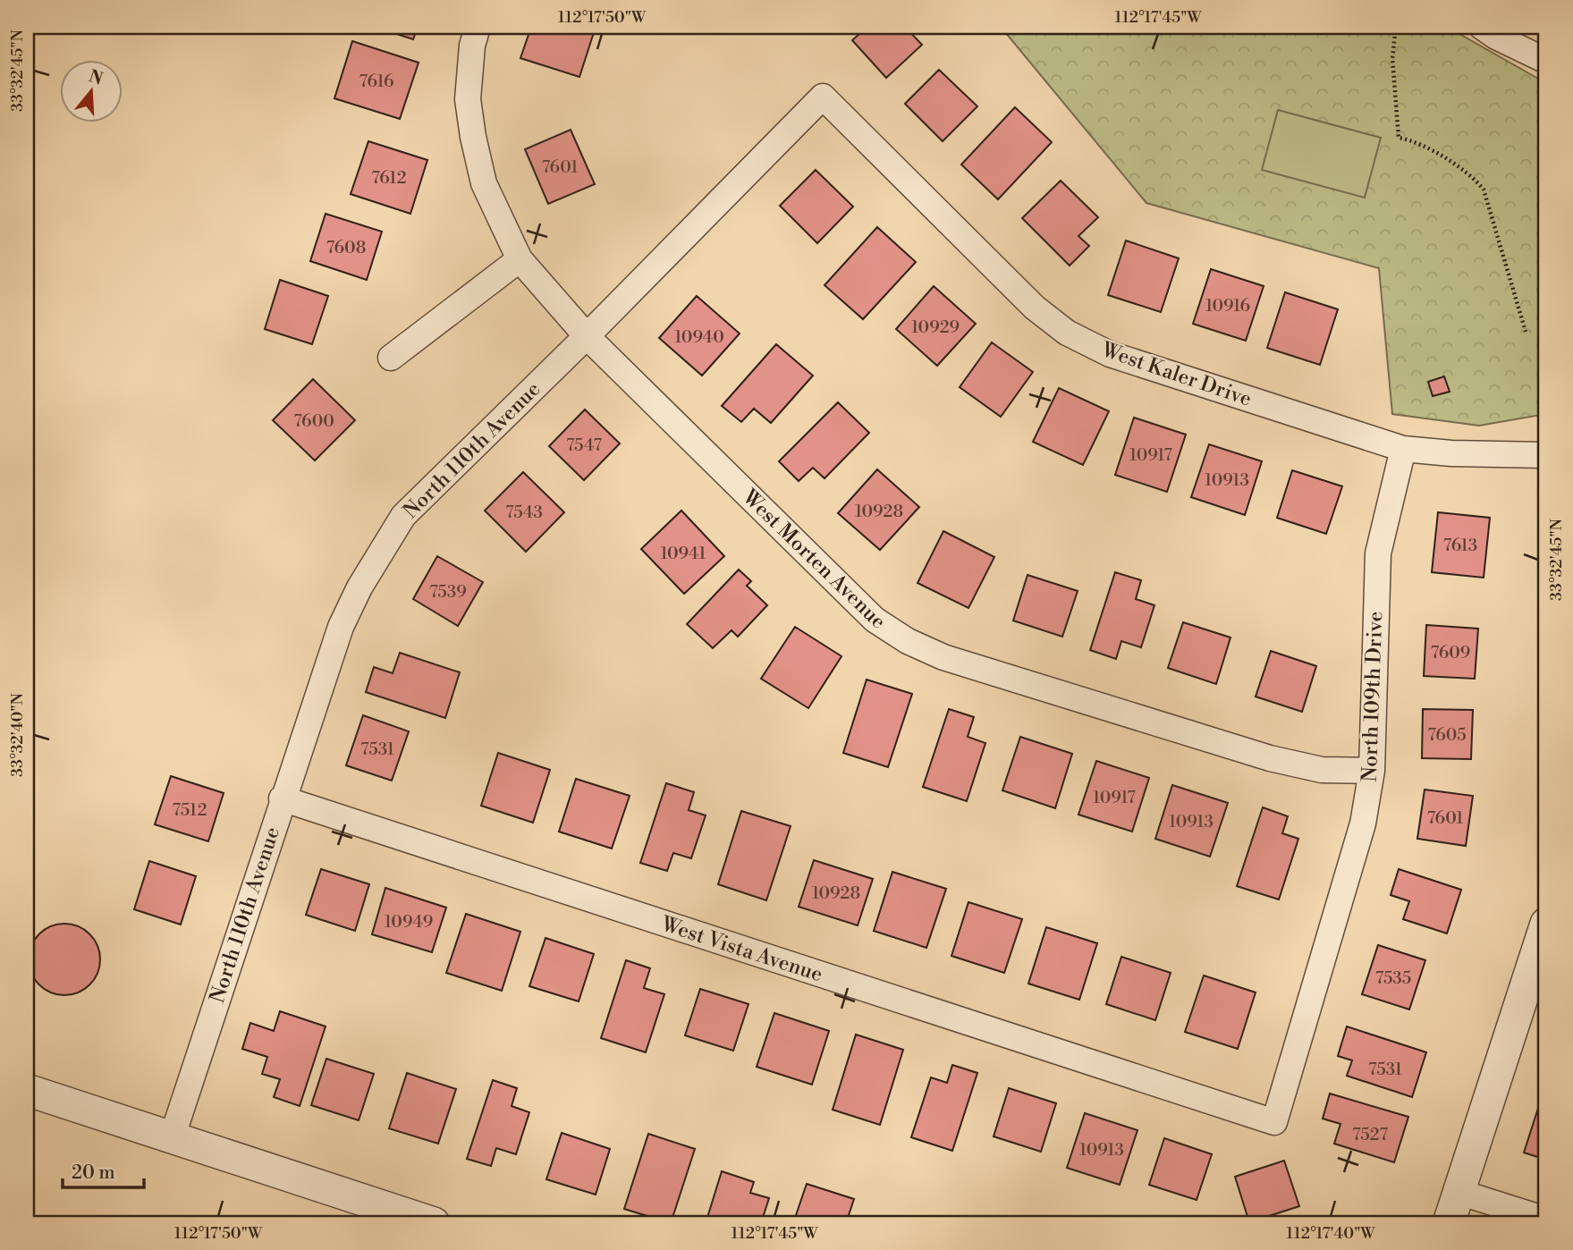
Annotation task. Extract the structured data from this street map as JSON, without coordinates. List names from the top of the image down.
{
  "streets": {
    "street": [
      "West Kaler Drive",
      "North 110th Avenue",
      "West Morten Avenue",
      "North 109th Drive",
      "West Vista Avenue"
    ]
  },
  "crossings": [
    ["West Kaler Drive", "North 110th Avenue"],
    ["West Kaler Drive", "North 109th Drive"],
    ["North 110th Avenue", "West Morten Avenue"],
    ["North 110th Avenue", "West Vista Avenue"],
    ["West Morten Avenue", "North 109th Drive"],
    ["North 109th Drive", "West Vista Avenue"]
  ],
  "house_numbers": [
    "7616",
    "7601",
    "7612",
    "7608",
    "10916",
    "10929",
    "10940",
    "7600",
    "7547",
    "10917",
    "10913",
    "10928",
    "7543",
    "7613",
    "10941",
    "7539",
    "7609",
    "7605",
    "7531",
    "10917",
    "7512",
    "7601",
    "10913",
    "10928",
    "10949",
    "7535",
    "7531",
    "7527",
    "10913"
  ],
  "scale_bar": "20 m",
  "north": "top",
  "coordinates": [
    "112°17'50\"W",
    "112°17'45\"W",
    "33°32'45\"N",
    "33°32'40\"N",
    "112°17'40\"W"
  ]
}
